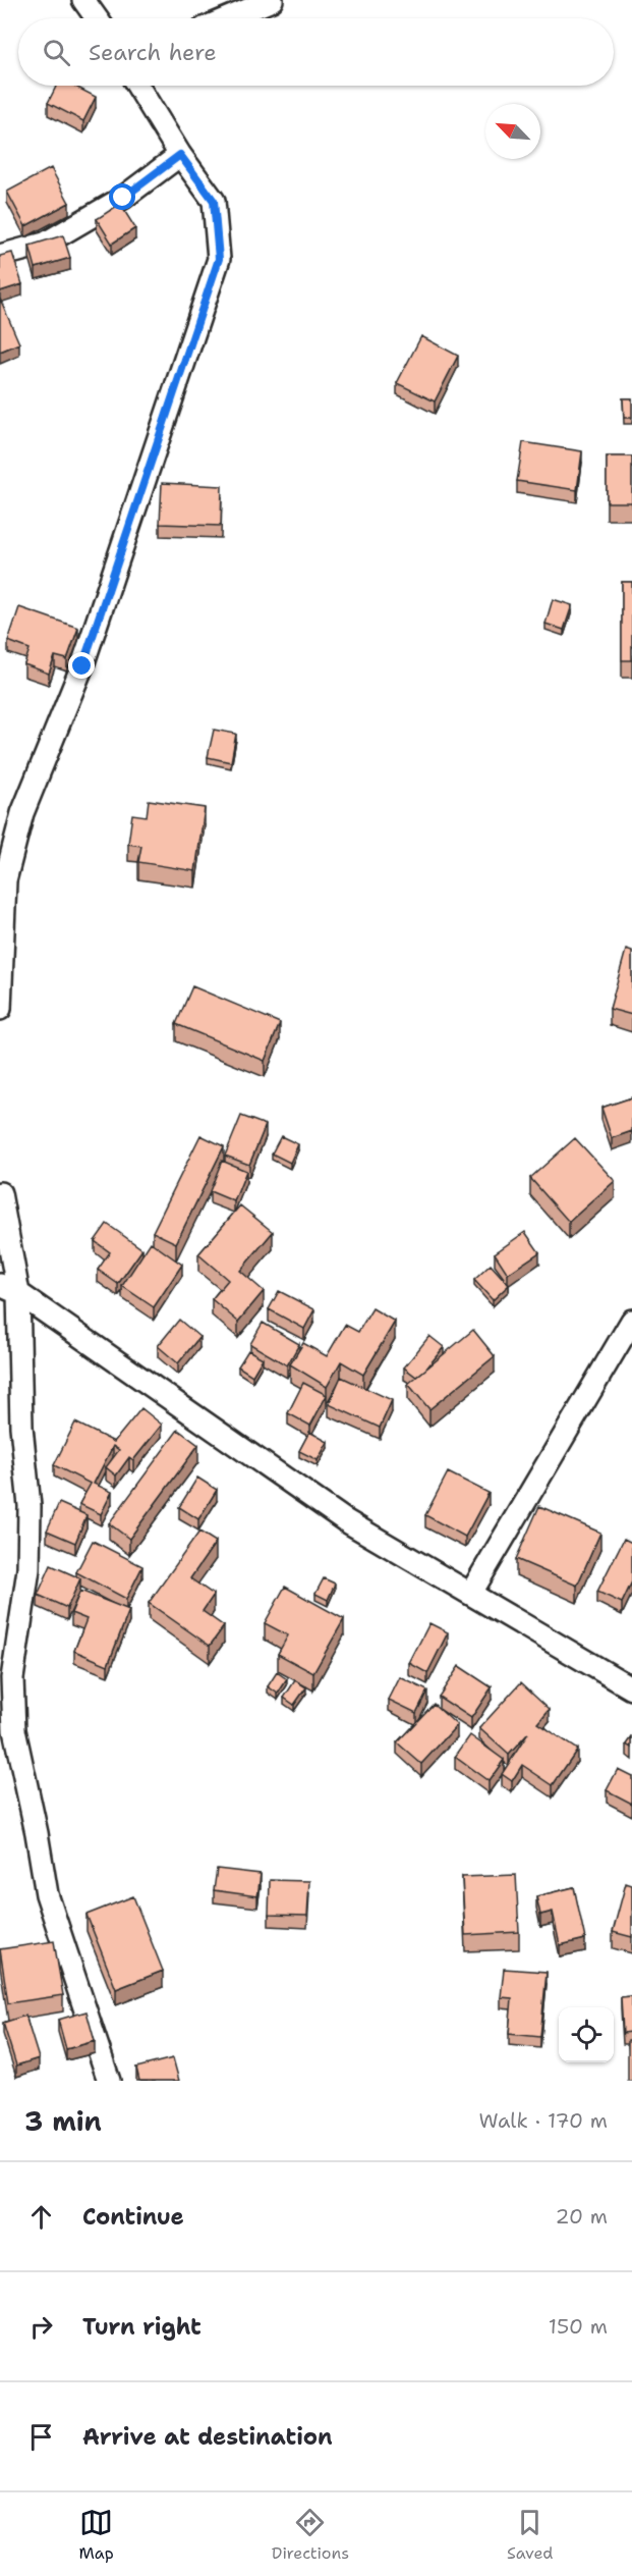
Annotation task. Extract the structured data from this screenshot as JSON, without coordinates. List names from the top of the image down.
{
  "north": "top left",
  "page": {
    "search": "Search here",
    "heading": ["3 min", "Walk · 170 m"],
    "list": [
      ["Continue", "20 m"],
      ["Turn right", "150 m"],
      "Arrive at destination"
    ],
    "nav": ["Map", "Directions", "Saved"]
  }
}
